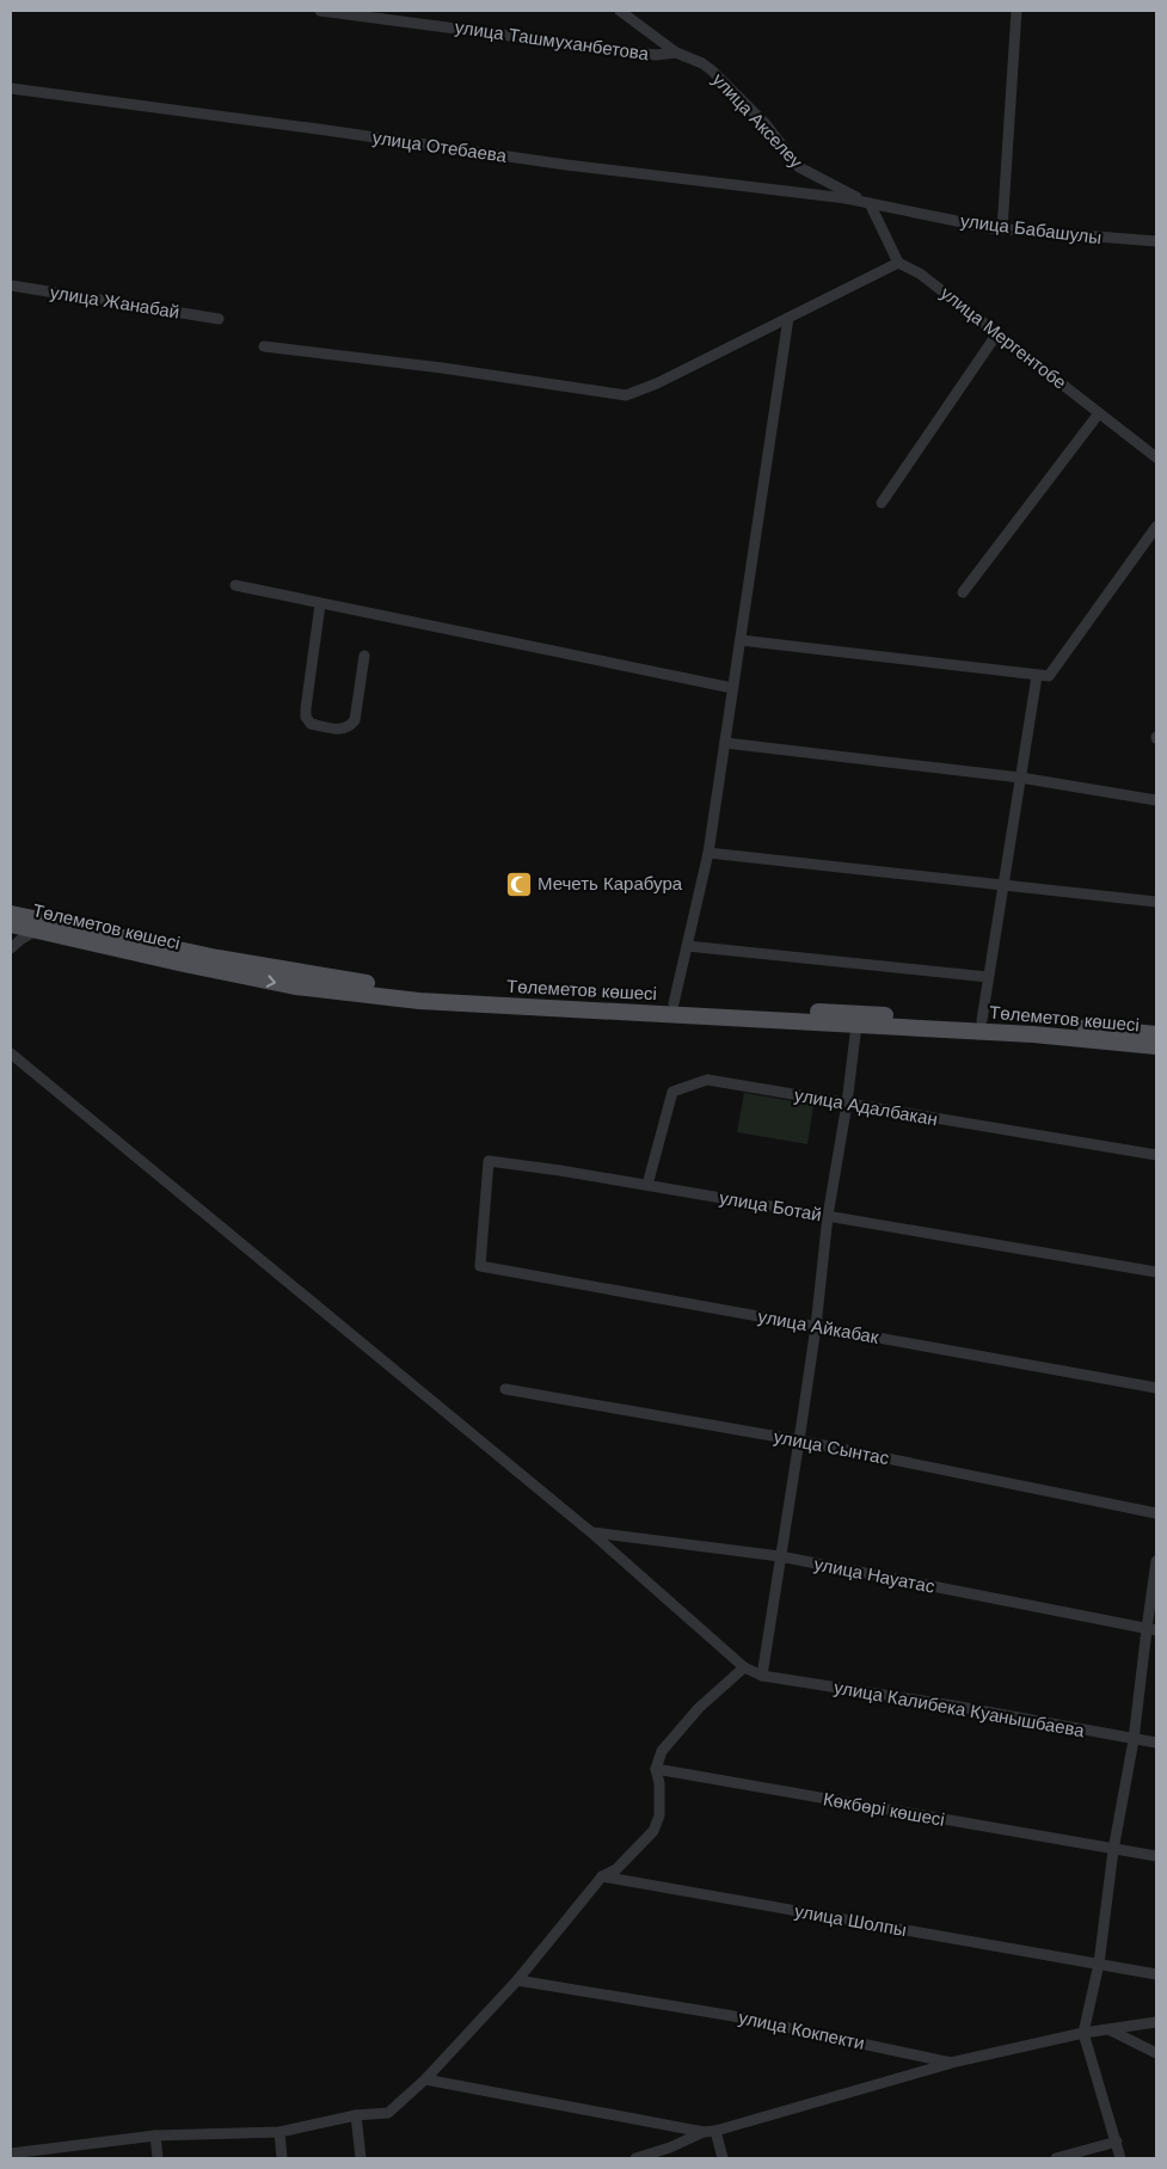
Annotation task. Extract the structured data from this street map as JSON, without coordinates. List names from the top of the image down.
{
  "streets": {
    "main road": ["Төлеметов көшесі"],
    "street": [
      "улица Ташмуханбетова",
      "улица Акселеу",
      "улица Отебаева",
      "улица Бабашулы",
      "улица Жанабай",
      "улица Мергентобе",
      "улица Адалбакан",
      "улица Ботай",
      "улица Айкабак",
      "улица Сынтас",
      "улица Науатас",
      "улица Калибека Куанышбаева",
      "Көкбөрі көшесі",
      "улица Шолпы",
      "улица Кокпекти"
    ]
  },
  "crossings": [
    ["улица Ташмуханбетова", "улица Акселеу"],
    ["улица Акселеу", "улица Отебаева"],
    ["улица Акселеу", "улица Бабашулы"],
    ["улица Отебаева", "улица Бабашулы"],
    ["улица Адалбакан", "улица Ботай"],
    ["улица Ботай", "улица Айкабак"],
    ["улица Науатас", "улица Калибека Куанышбаева"]
  ],
  "places": {
    "mosque": ["Мечеть Карабура"]
  }
}
